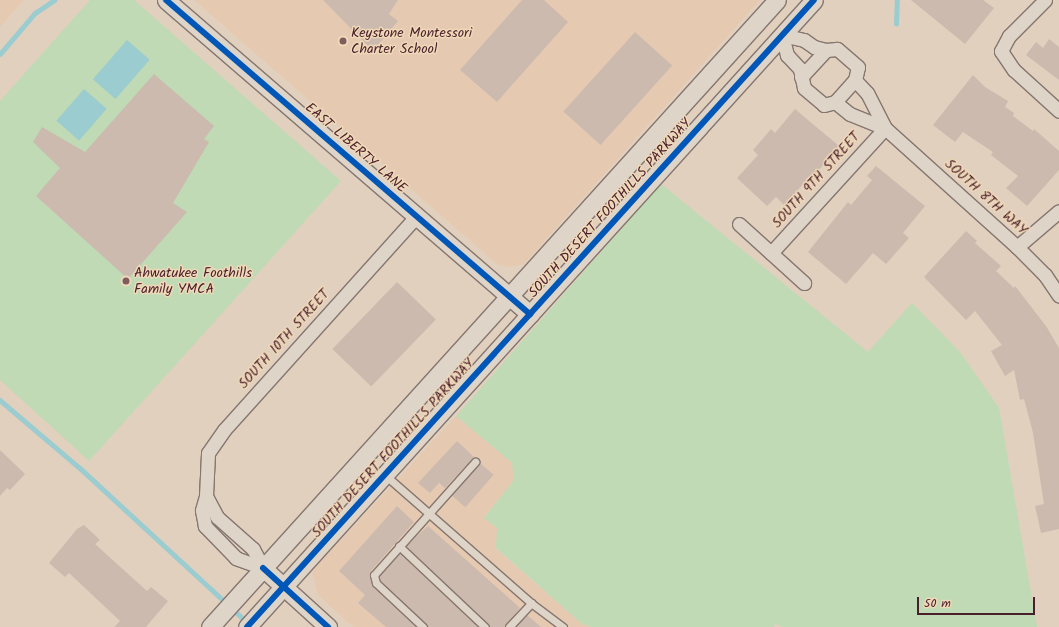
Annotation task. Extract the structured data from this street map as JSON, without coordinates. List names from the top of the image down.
{
  "streets": {
    "street": [
      "EAST LIBERTY LANE",
      "SOUTH 9TH STREET",
      "SOUTH 8TH WAY",
      "SOUTH DESERT FOOTHILLS PARKWAY",
      "SOUTH 10TH STREET"
    ]
  },
  "crossings": [
    ["EAST LIBERTY LANE", "SOUTH DESERT FOOTHILLS PARKWAY"],
    ["EAST LIBERTY LANE", "SOUTH 10TH STREET"],
    ["SOUTH 9TH STREET", "SOUTH 8TH WAY"],
    ["SOUTH 8TH WAY", "SOUTH DESERT FOOTHILLS PARKWAY"],
    ["SOUTH DESERT FOOTHILLS PARKWAY", "SOUTH 10TH STREET"]
  ],
  "places": ["Keystone Montessori Charter School", "Ahwatukee Foothills Family YMCA"],
  "scale_bar": "50 m"
}
